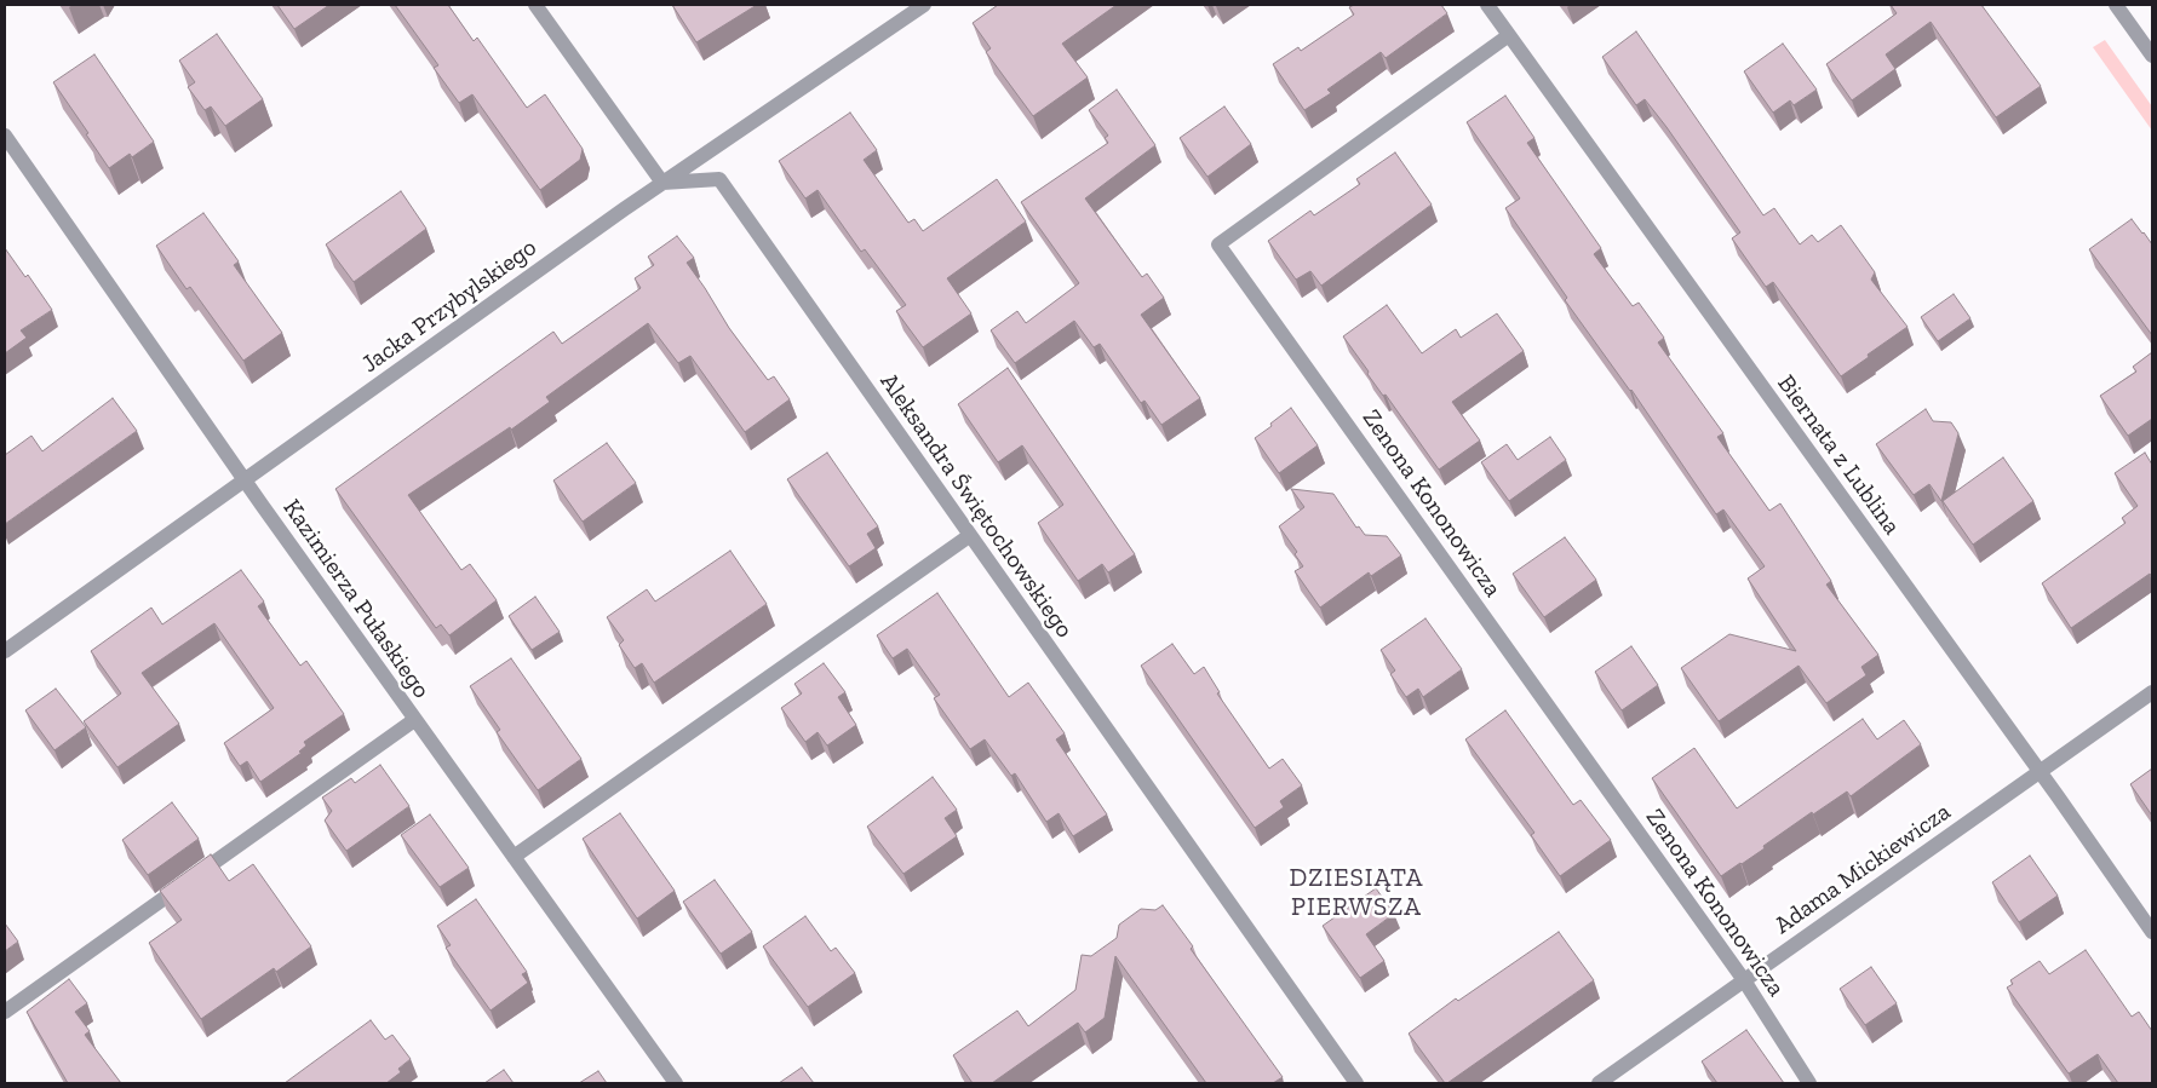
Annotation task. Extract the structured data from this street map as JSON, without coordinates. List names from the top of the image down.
{
  "streets": {
    "street": [
      "Jacka Przybylskiego",
      "Biernata z Lublina",
      "Zenona Kononowicza",
      "Aleksandra Świętochowskiego",
      "Kazimierza Pułaskiego",
      "Adama Mickiewicza"
    ]
  },
  "crossings": [
    ["Jacka Przybylskiego", "Aleksandra Świętochowskiego"],
    ["Jacka Przybylskiego", "Kazimierza Pułaskiego"],
    ["Biernata z Lublina", "Zenona Kononowicza"],
    ["Biernata z Lublina", "Adama Mickiewicza"],
    ["Zenona Kononowicza", "Adama Mickiewicza"]
  ],
  "districts": ["DZIESIĄTA PIERWSZA"]
}
